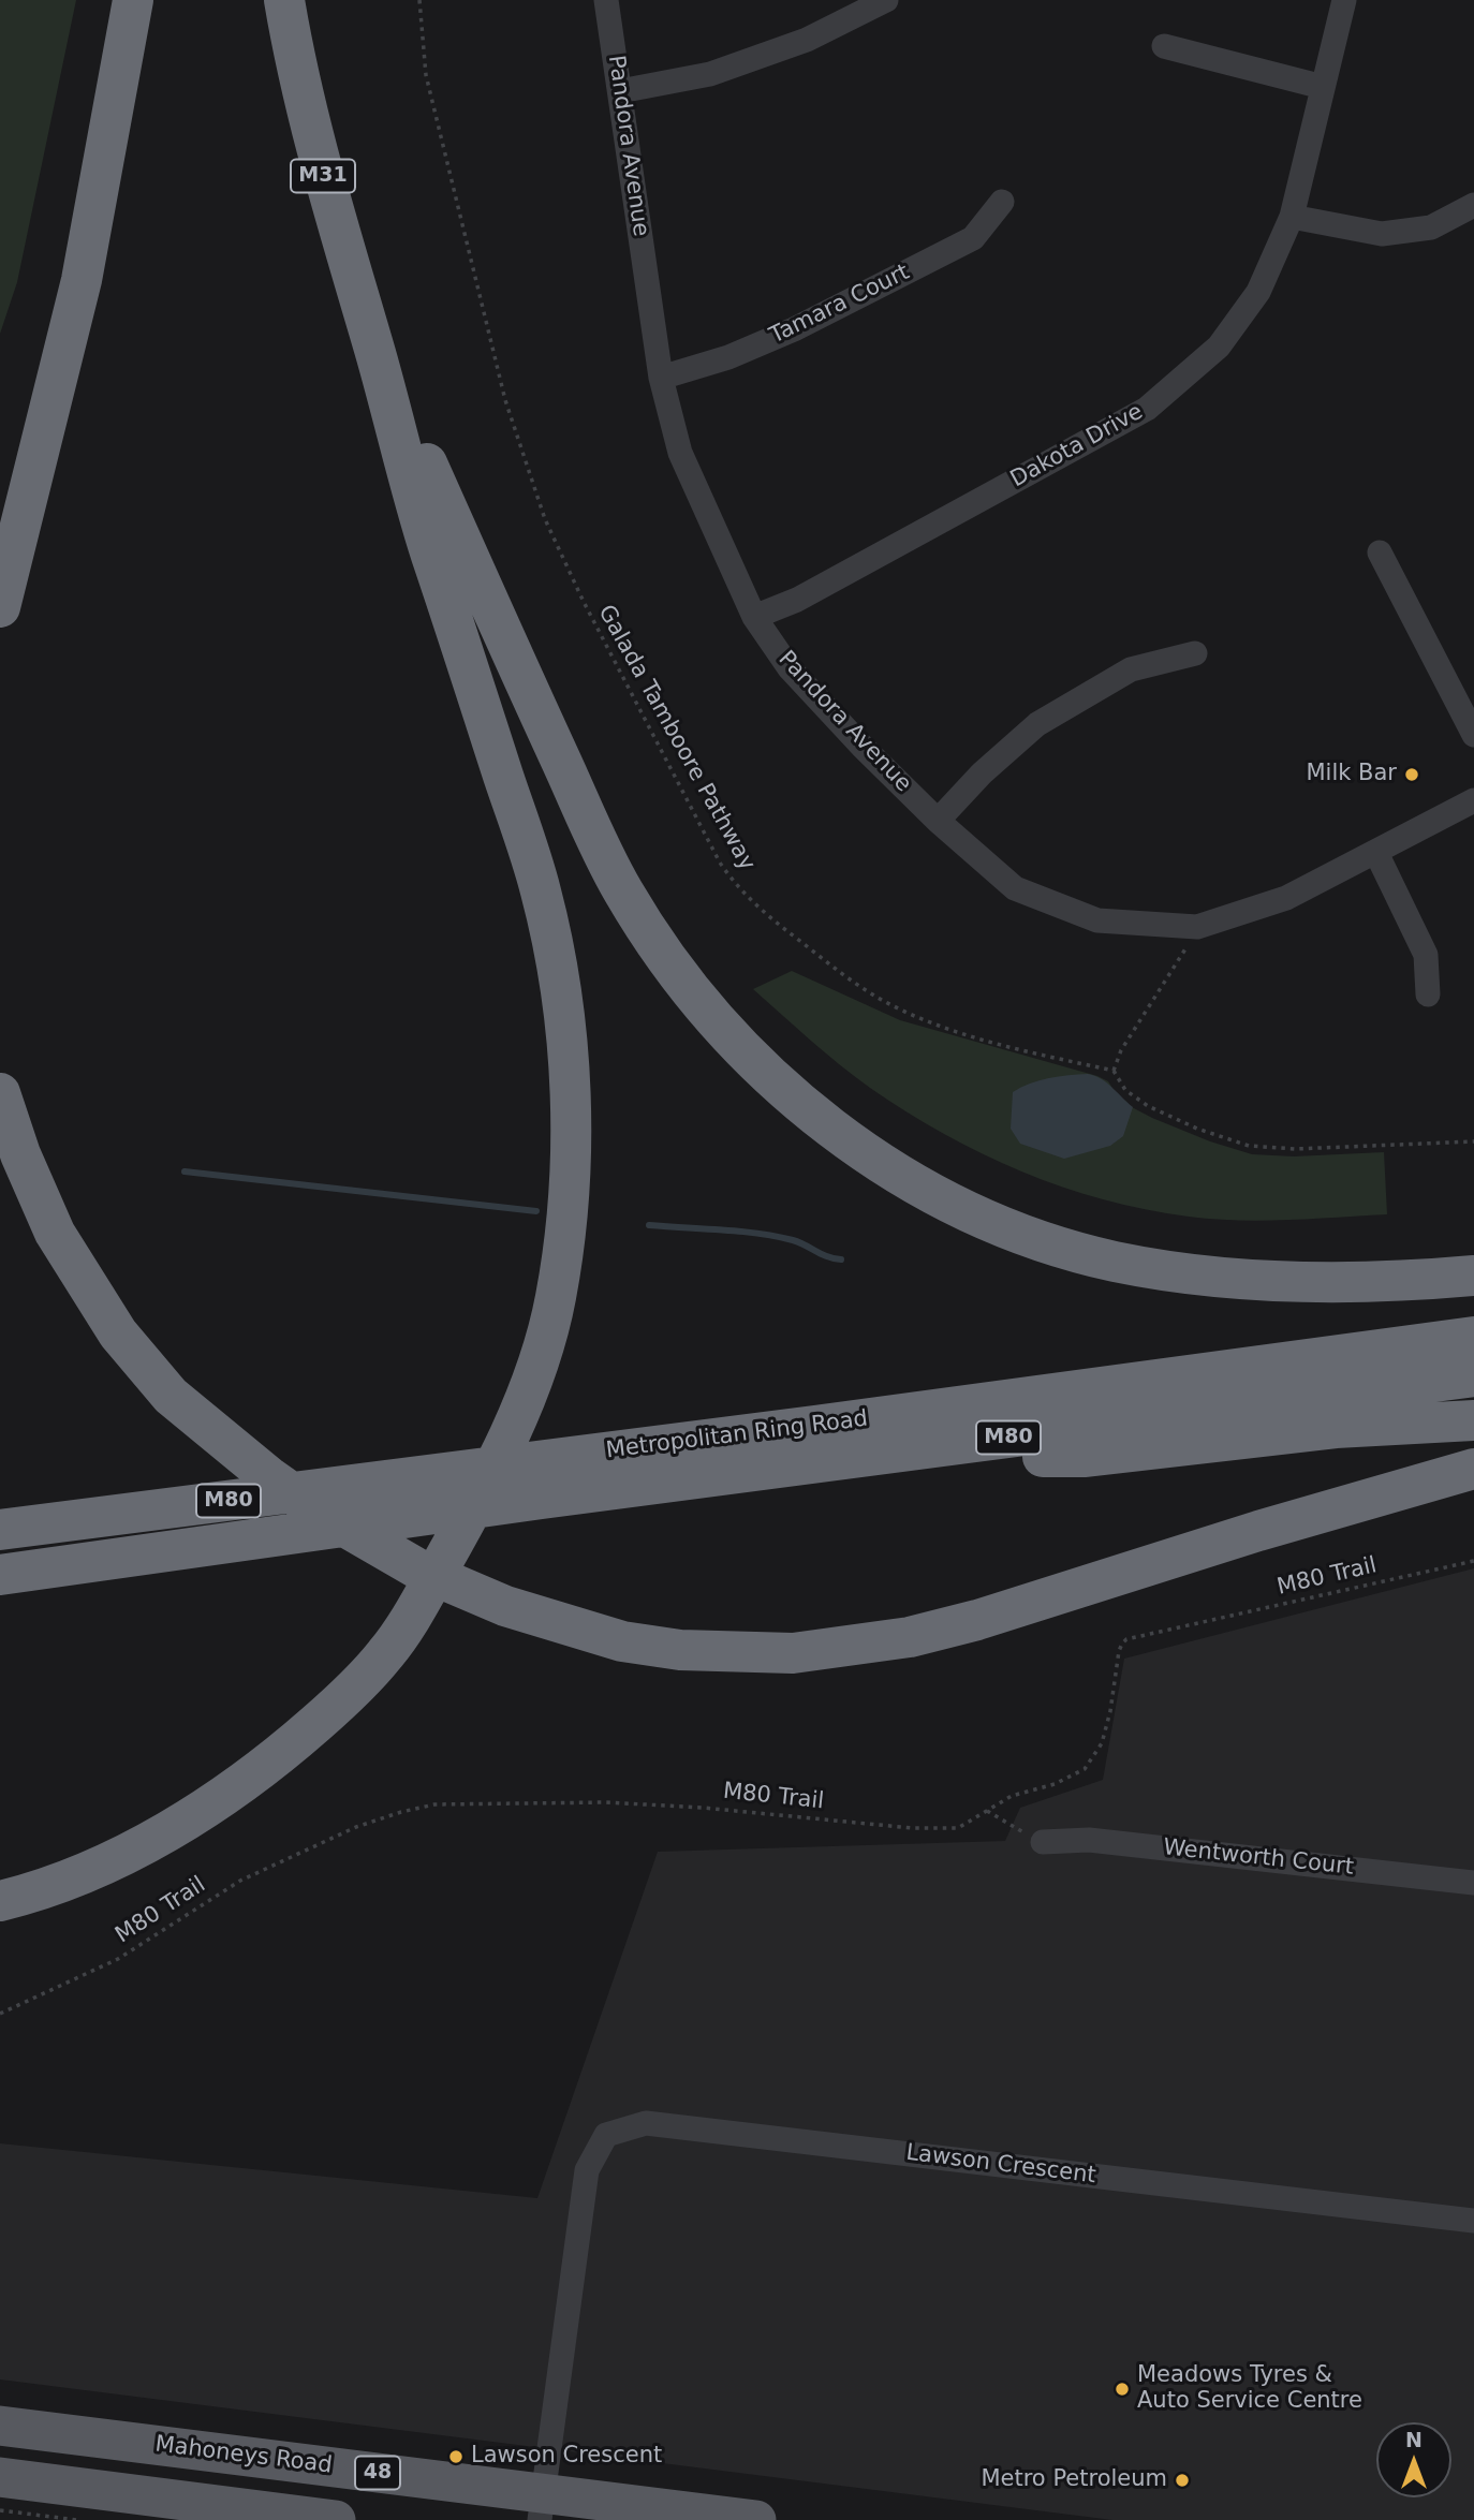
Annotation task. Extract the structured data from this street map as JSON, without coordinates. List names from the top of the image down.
{
  "streets": {
    "highway": ["M31", "Metropolitan Ring Road", "M80"],
    "main road": ["Mahoneys Road", "48"],
    "street": [
      "Pandora Avenue",
      "Tamara Court",
      "Dakota Drive",
      "Wentworth Court",
      "Lawson Crescent"
    ],
    "path": ["Galada Tamboore Pathway", "M80 Trail"]
  },
  "crossings": [
    ["Pandora Avenue", "Tamara Court"],
    ["Pandora Avenue", "Dakota Drive"],
    ["Lawson Crescent", "Mahoneys Road"]
  ],
  "places": [
    "Milk Bar",
    "Meadows Tyres & Auto Service Centre",
    "Lawson Crescent",
    "Metro Petroleum"
  ],
  "north": "top"
}
